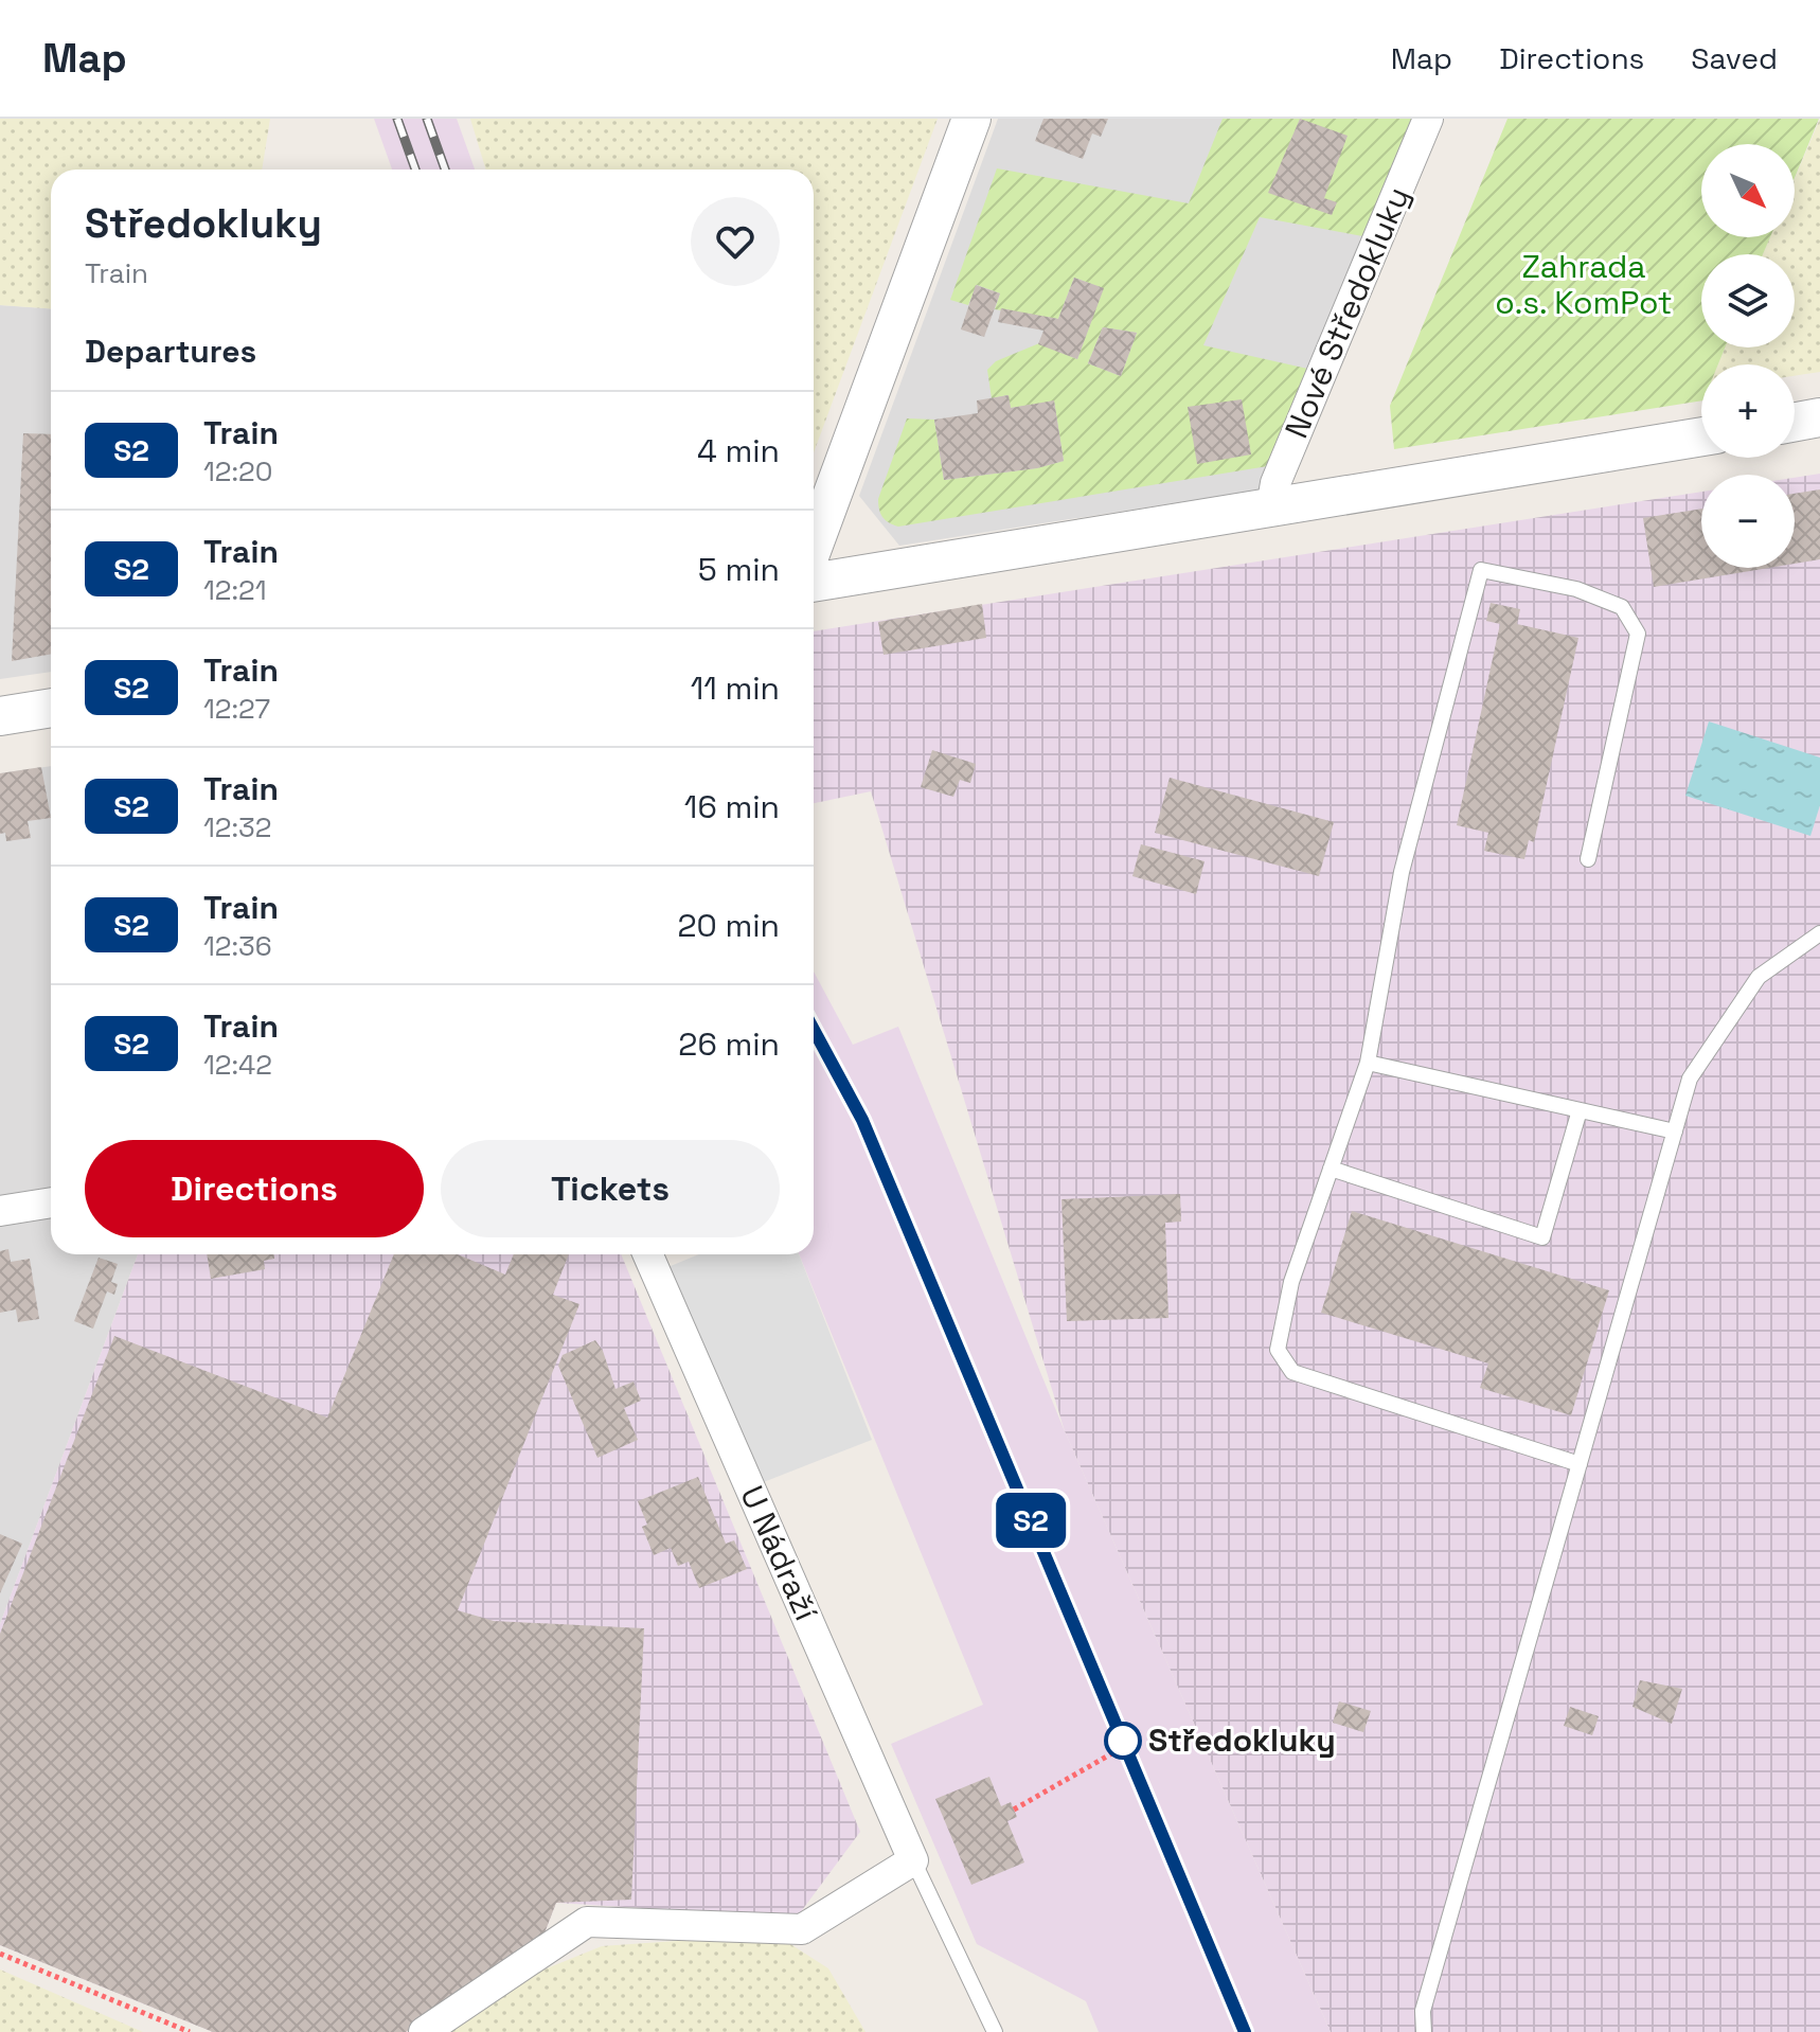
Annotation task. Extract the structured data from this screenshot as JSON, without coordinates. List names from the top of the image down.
{
  "streets": {
    "street": ["Nové Středokluky", "U Nádraží"]
  },
  "parks": ["Zahrada o.s. KomPot"],
  "places": ["Středokluky"],
  "north": "bottom right",
  "page": {
    "header": "Map",
    "nav": ["Map", "Directions", "Saved"],
    "on_map": "S2",
    "map_buttons": ["+", "−"],
    "heading": [
      ["Středokluky", "Train"],
      "Departures"
    ],
    "list": [
      {
        "mark": "S2",
        "name": "Train",
        "note": "12:20",
        "value": "4 min"
      },
      {
        "mark": "S2",
        "name": "Train",
        "note": "12:21",
        "value": "5 min"
      },
      {
        "mark": "S2",
        "name": "Train",
        "note": "12:27",
        "value": "11 min"
      },
      {
        "mark": "S2",
        "name": "Train",
        "note": "12:32",
        "value": "16 min"
      },
      {
        "mark": "S2",
        "name": "Train",
        "note": "12:36",
        "value": "20 min"
      },
      {
        "mark": "S2",
        "name": "Train",
        "note": "12:42",
        "value": "26 min"
      }
    ],
    "buttons": ["Directions", "Tickets"]
  }
}
